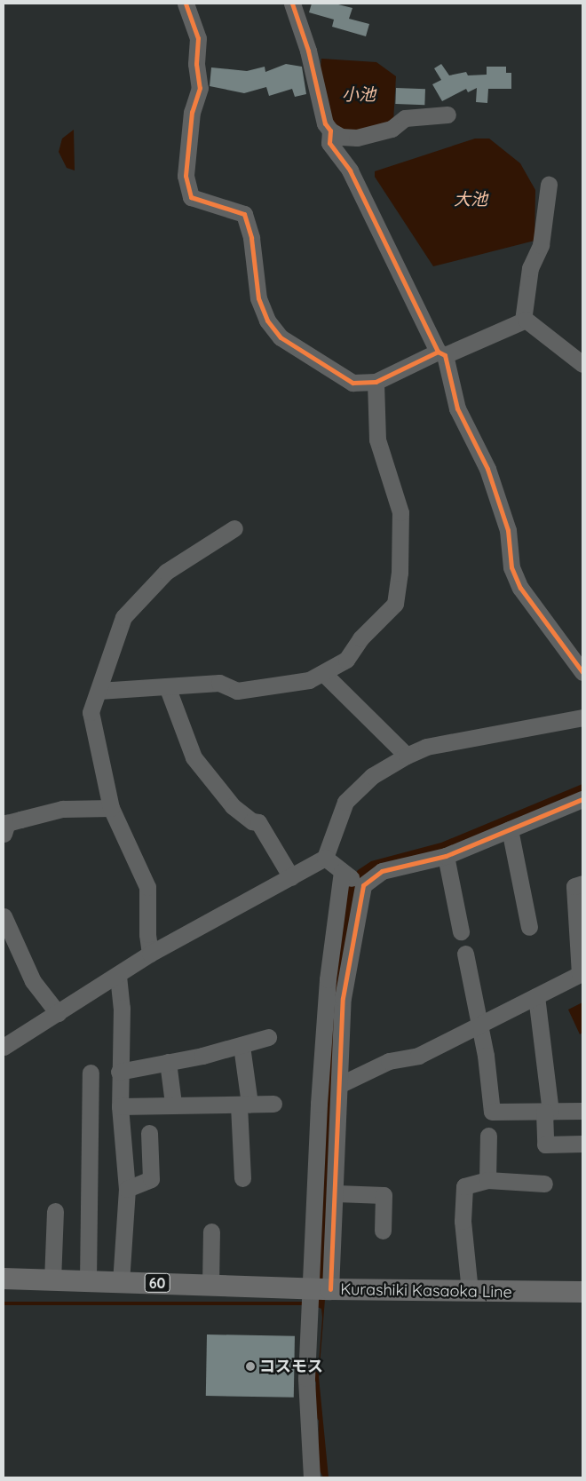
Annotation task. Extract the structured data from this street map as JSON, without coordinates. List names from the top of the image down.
{
  "streets": {
    "main road": ["60", "Kurashiki Kasaoka Line"]
  },
  "water": ["小池", "大池"],
  "places": ["コスモス"]
}
